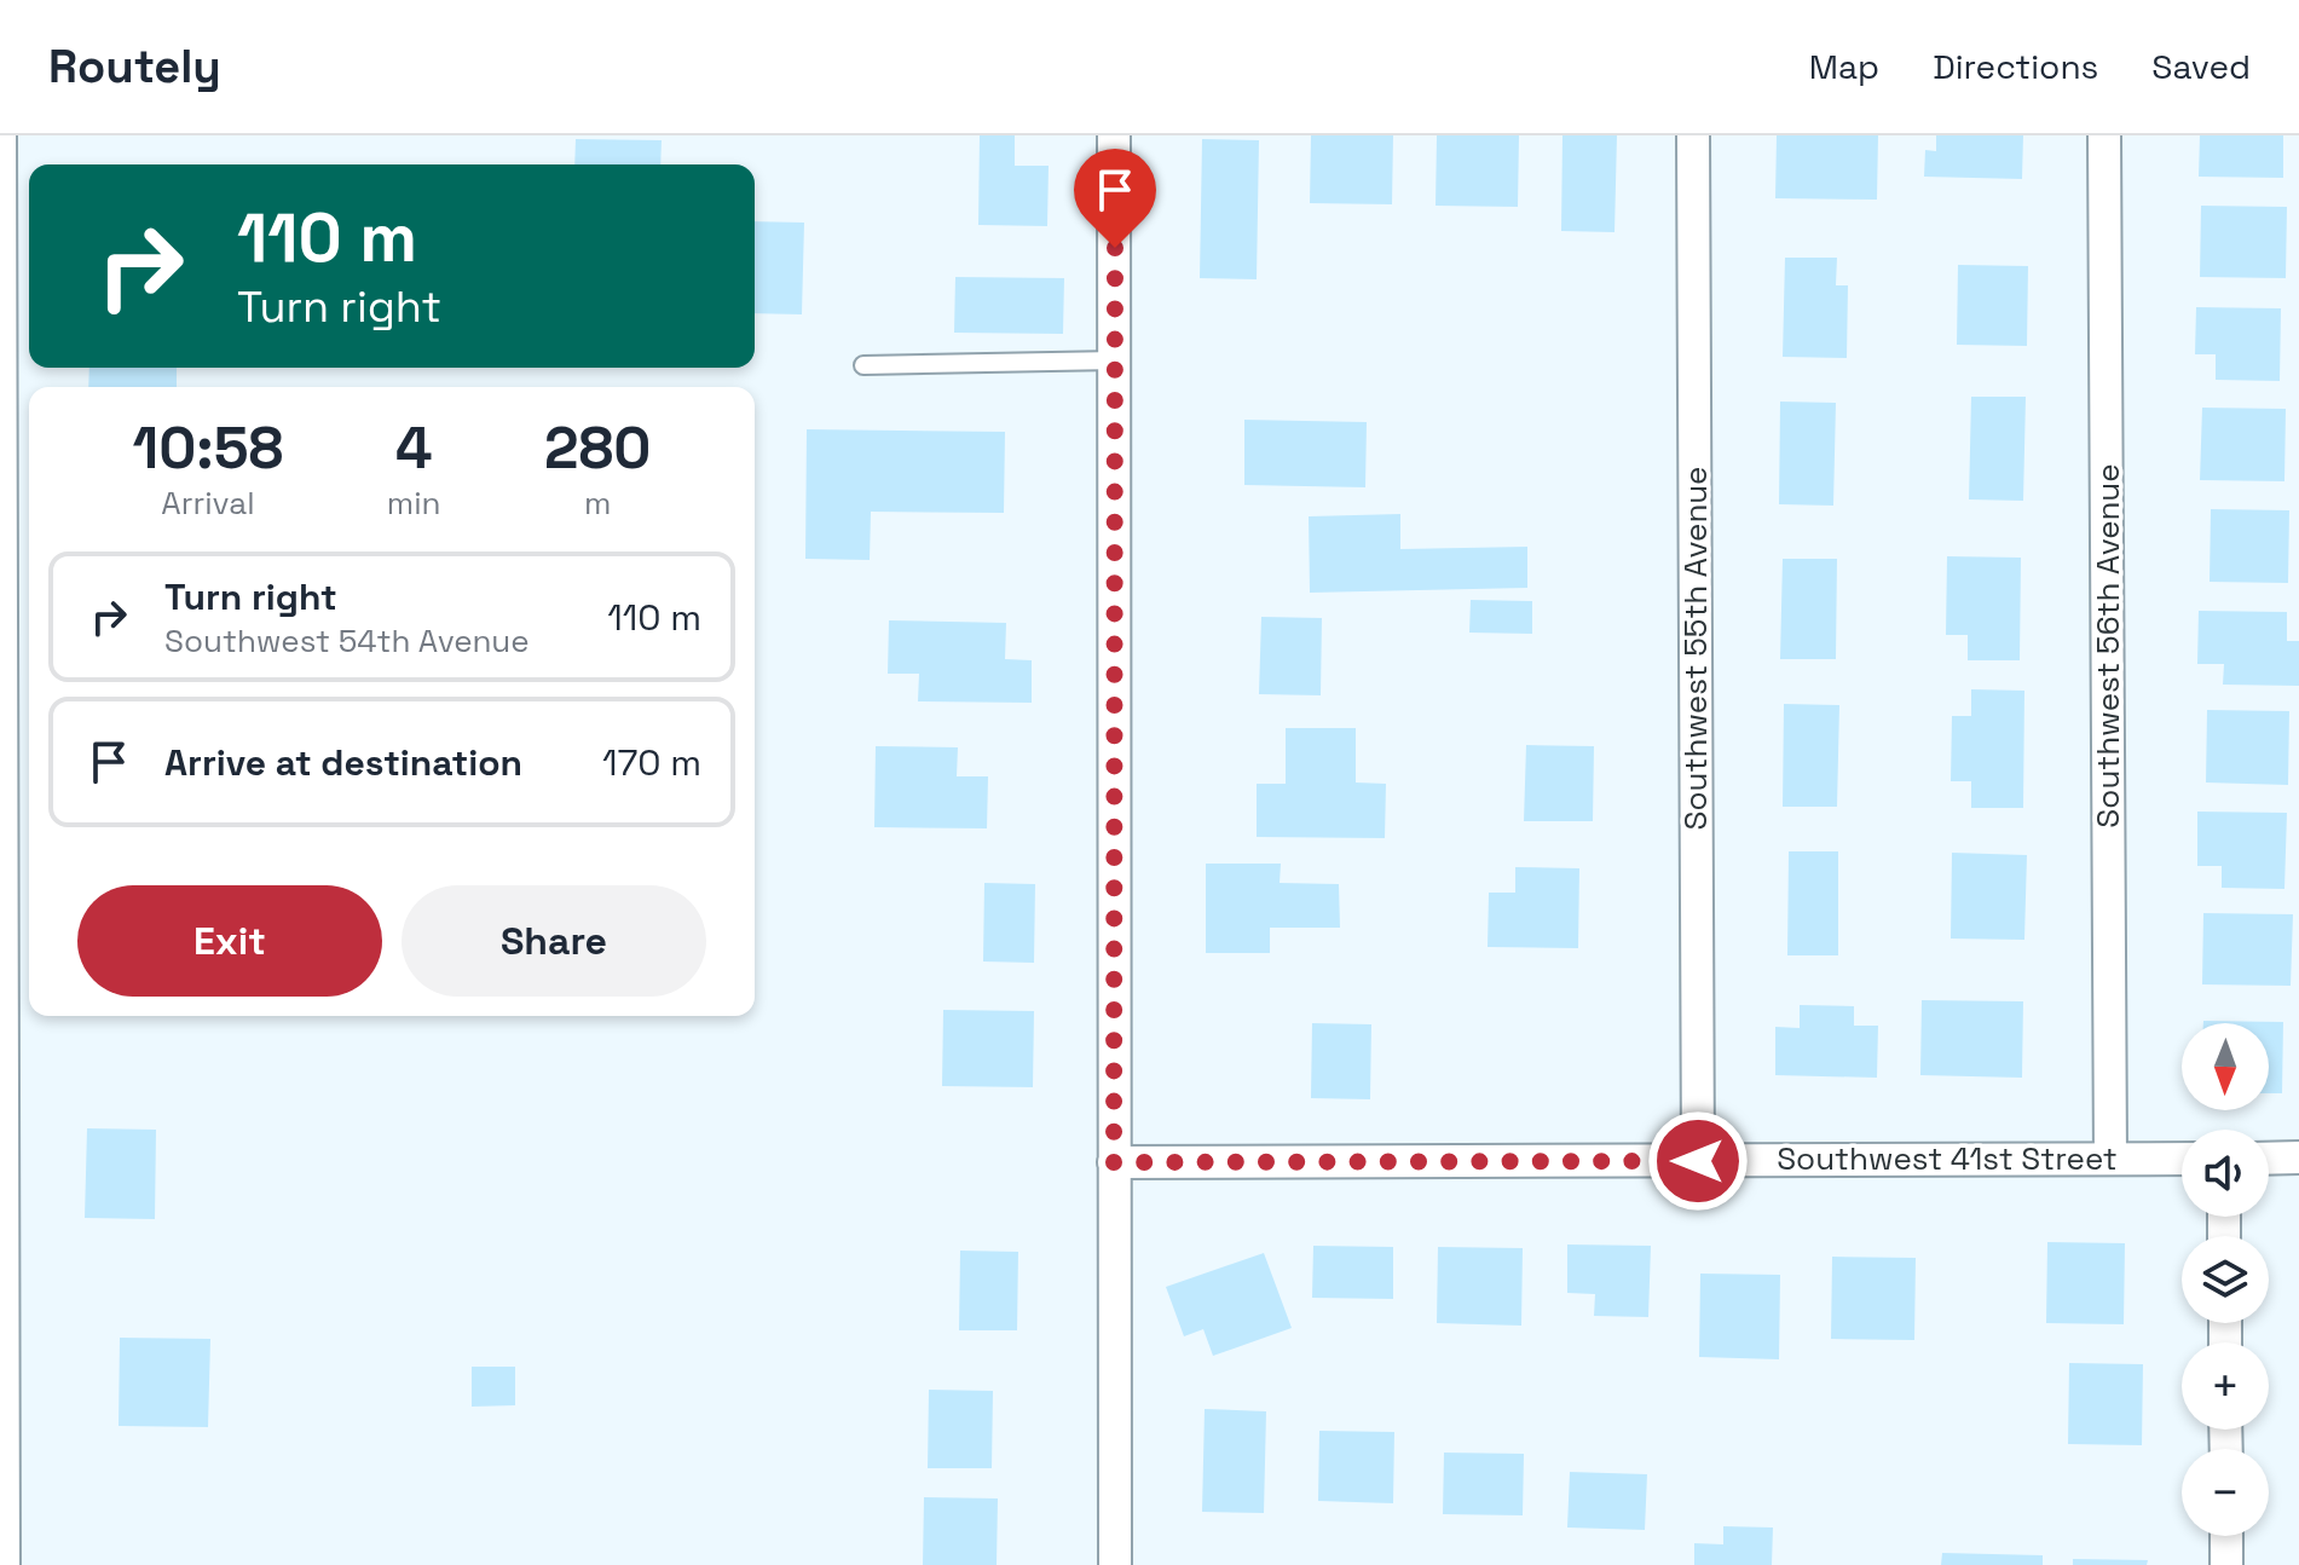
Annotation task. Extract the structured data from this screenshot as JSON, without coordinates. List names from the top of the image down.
{
  "streets": {
    "street": ["Southwest 56th Avenue", "Southwest 55th Avenue", "Southwest 41st Street"]
  },
  "crossings": [
    ["Southwest 56th Avenue", "Southwest 41st Street"],
    ["Southwest 55th Avenue", "Southwest 41st Street"]
  ],
  "north": "bottom",
  "page": {
    "header": "Routely",
    "nav": ["Map", "Directions", "Saved"],
    "turn": ["110 m", "Turn right"],
    "eta": [
      "10:58",
      "Arrival",
      "4",
      "min",
      "280",
      "m"
    ],
    "list": [
      {
        "name": "Turn right",
        "note": "Southwest 54th Avenue",
        "value": "110 m"
      },
      {
        "name": "Arrive at destination",
        "value": "170 m"
      }
    ],
    "buttons": ["Exit", "Share"],
    "map_buttons": ["+", "−"]
  }
}
